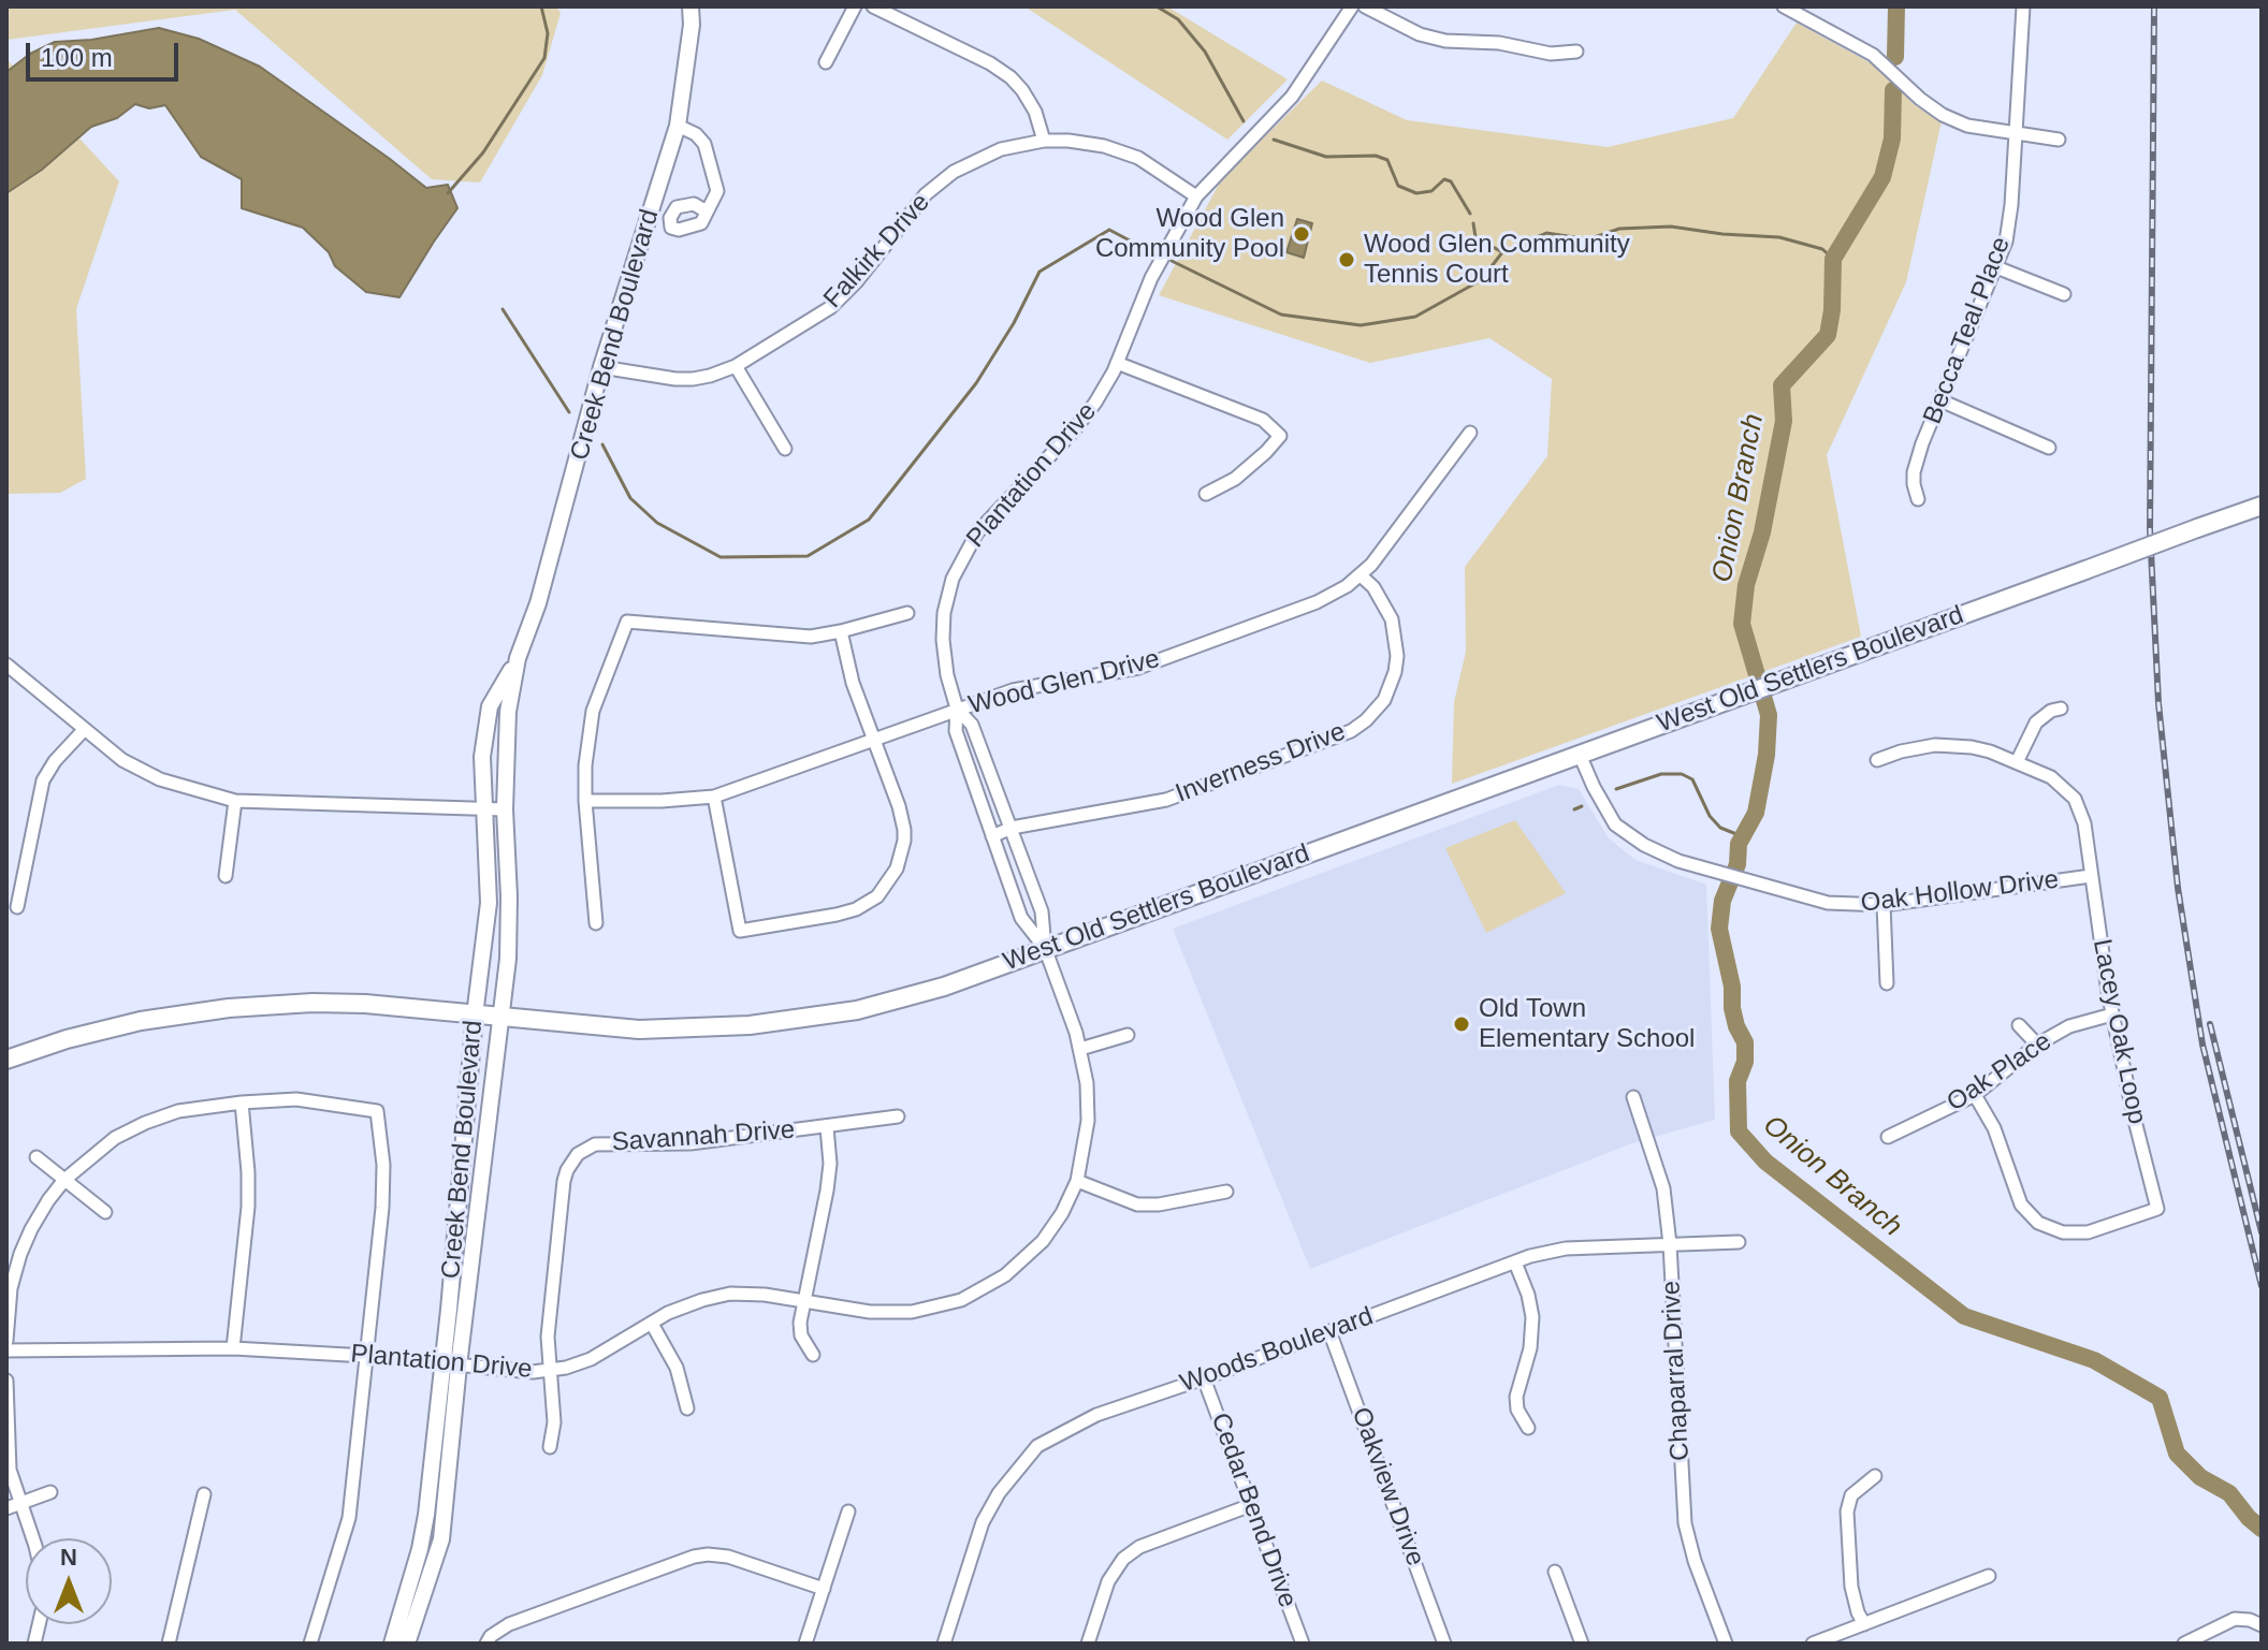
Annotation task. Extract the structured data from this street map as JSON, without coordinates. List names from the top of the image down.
{
  "streets": {
    "main road": ["West Old Settlers Boulevard"],
    "street": [
      "Falkirk Drive",
      "Becca Teal Place",
      "Creek Bend Boulevard",
      "Plantation Drive",
      "Wood Glen Drive",
      "Inverness Drive",
      "Oak Hollow Drive",
      "Lacey Oak Loop",
      "Oak Place",
      "Savannah Drive",
      "Woods Boulevard",
      "Chaparral Drive",
      "Oakview Drive",
      "Cedar Bend Drive"
    ]
  },
  "crossings": [
    ["Falkirk Drive", "Creek Bend Boulevard"],
    ["Falkirk Drive", "Plantation Drive"],
    ["Creek Bend Boulevard", "Plantation Drive"],
    ["Creek Bend Boulevard", "West Old Settlers Boulevard"],
    ["Plantation Drive", "West Old Settlers Boulevard"],
    ["Plantation Drive", "Wood Glen Drive"],
    ["Plantation Drive", "Inverness Drive"],
    ["Plantation Drive", "Savannah Drive"],
    ["West Old Settlers Boulevard", "Oak Hollow Drive"],
    ["Wood Glen Drive", "Inverness Drive"],
    ["Oak Hollow Drive", "Lacey Oak Loop"],
    ["Lacey Oak Loop", "Oak Place"],
    ["Woods Boulevard", "Chaparral Drive"],
    ["Woods Boulevard", "Oakview Drive"],
    ["Woods Boulevard", "Cedar Bend Drive"]
  ],
  "water": ["Onion Branch"],
  "places": ["Wood Glen Community Pool", "Wood Glen Community Tennis Court", "Old Town Elementary School"],
  "scale_bar": "100 m",
  "north": "top"
}
